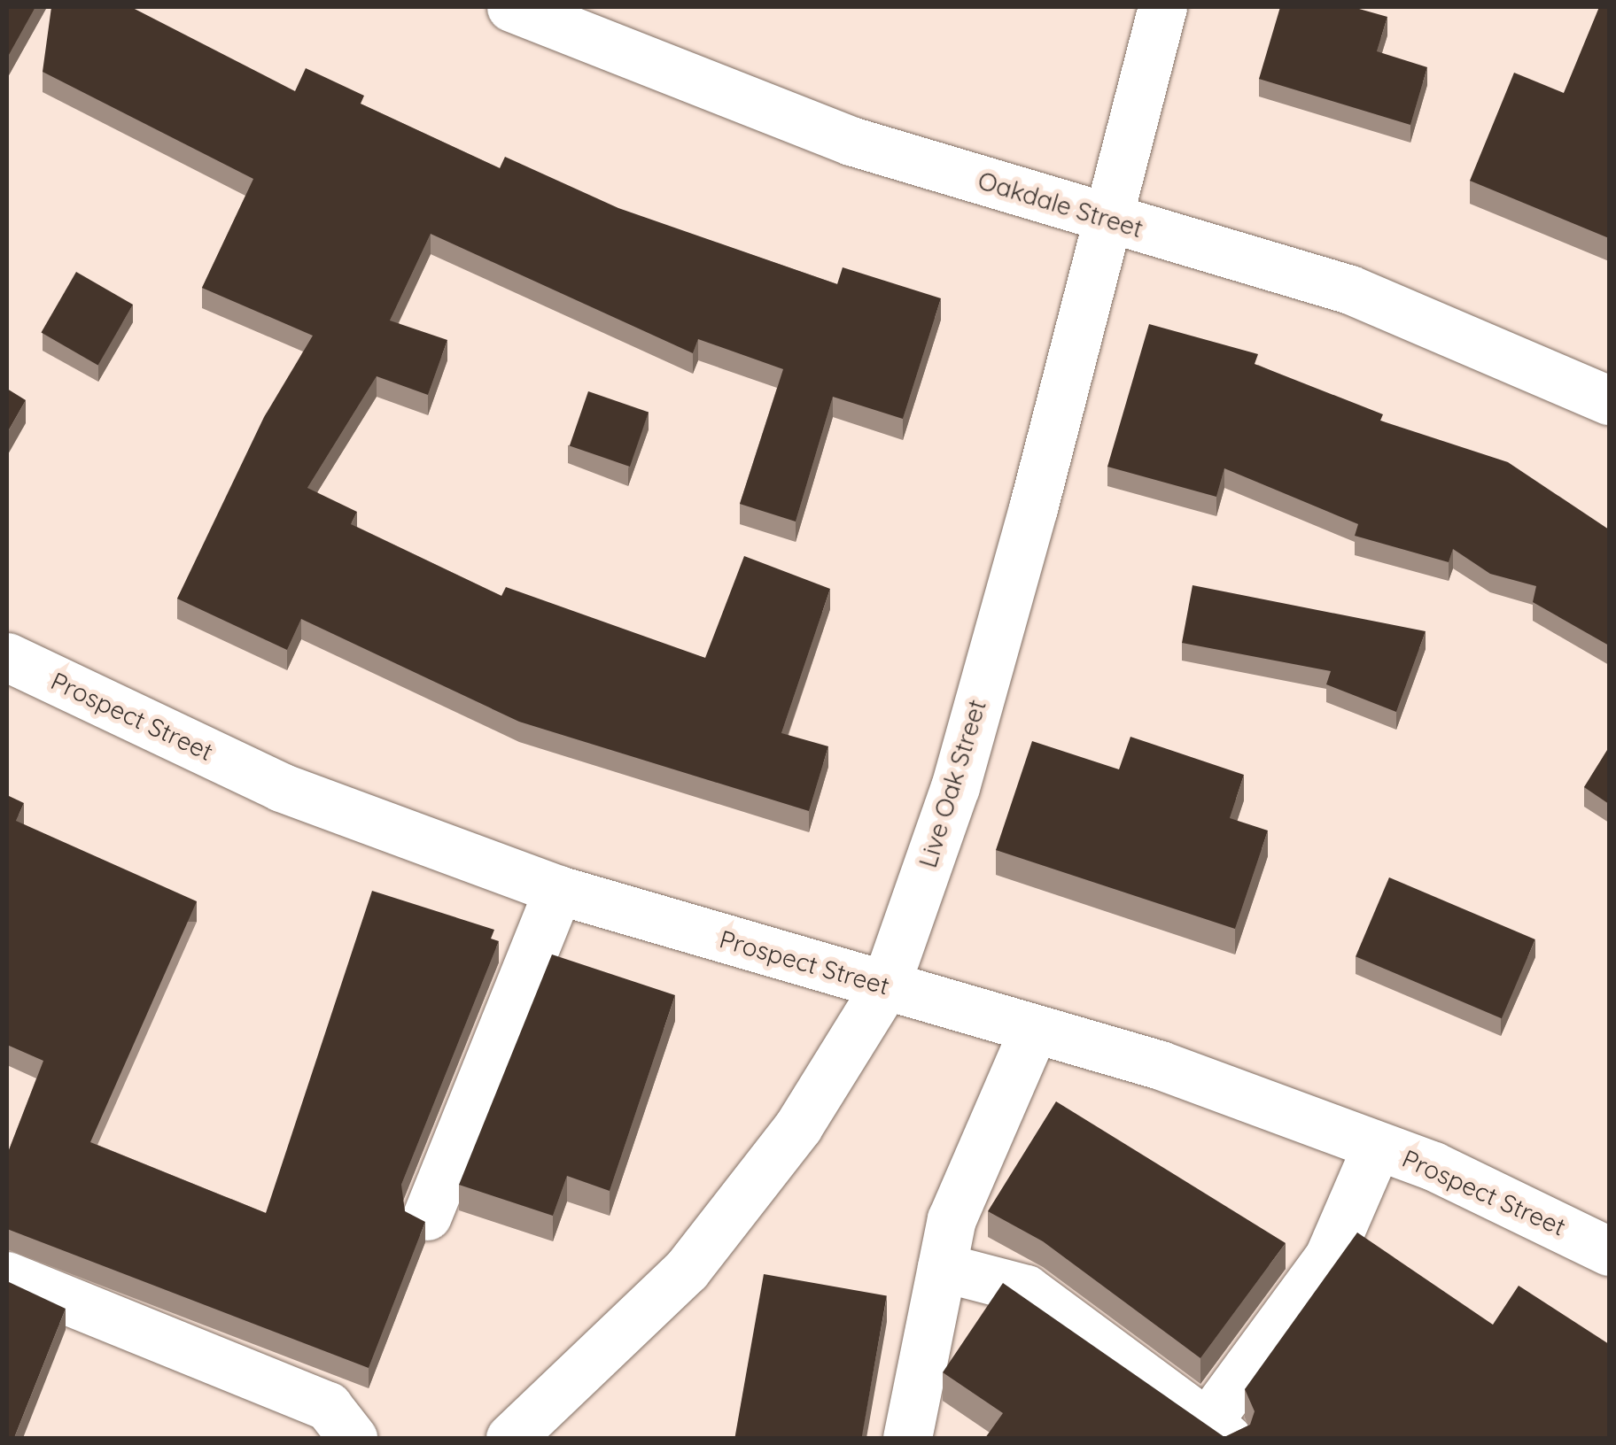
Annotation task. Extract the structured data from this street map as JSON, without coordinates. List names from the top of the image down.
{
  "streets": {
    "street": ["Oakdale Street", "Prospect Street", "Live Oak Street"]
  },
  "crossings": [
    ["Oakdale Street", "Live Oak Street"],
    ["Prospect Street", "Live Oak Street"]
  ]
}
